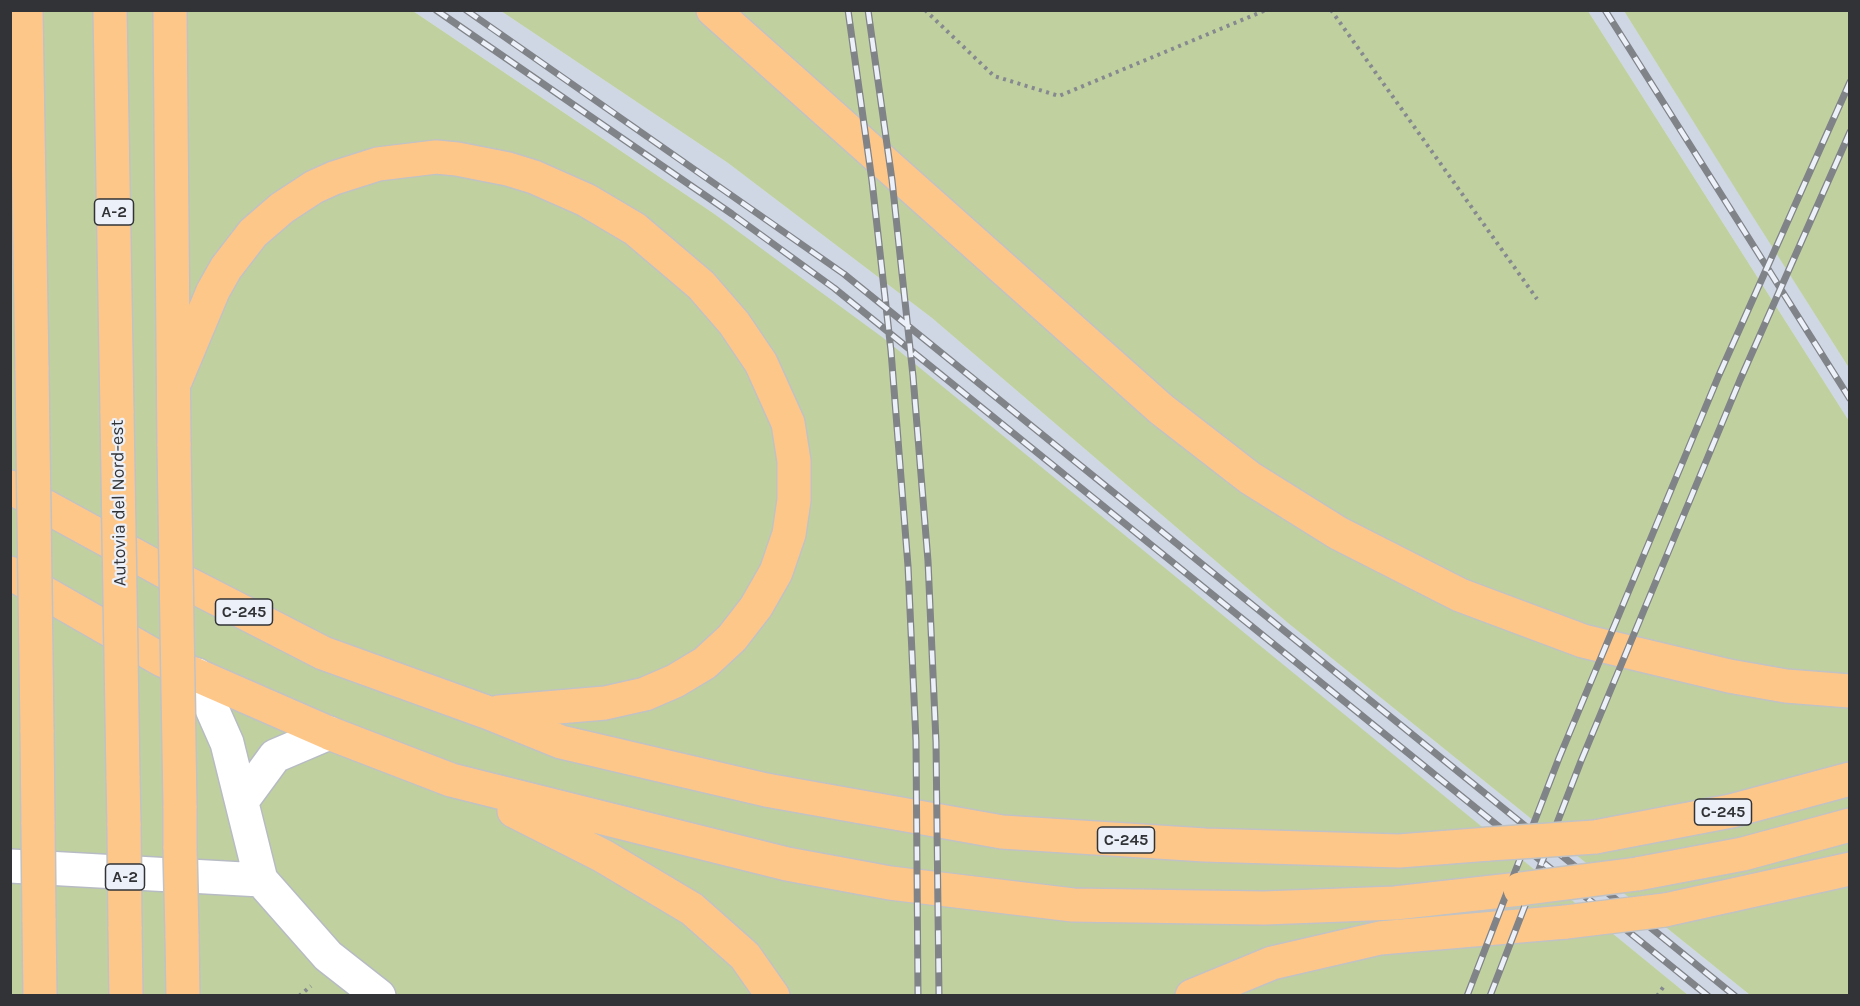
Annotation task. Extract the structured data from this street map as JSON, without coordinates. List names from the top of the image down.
{
  "streets": {
    "highway": ["A-2", "Autovia del Nord-est", "C-245"]
  }
}
